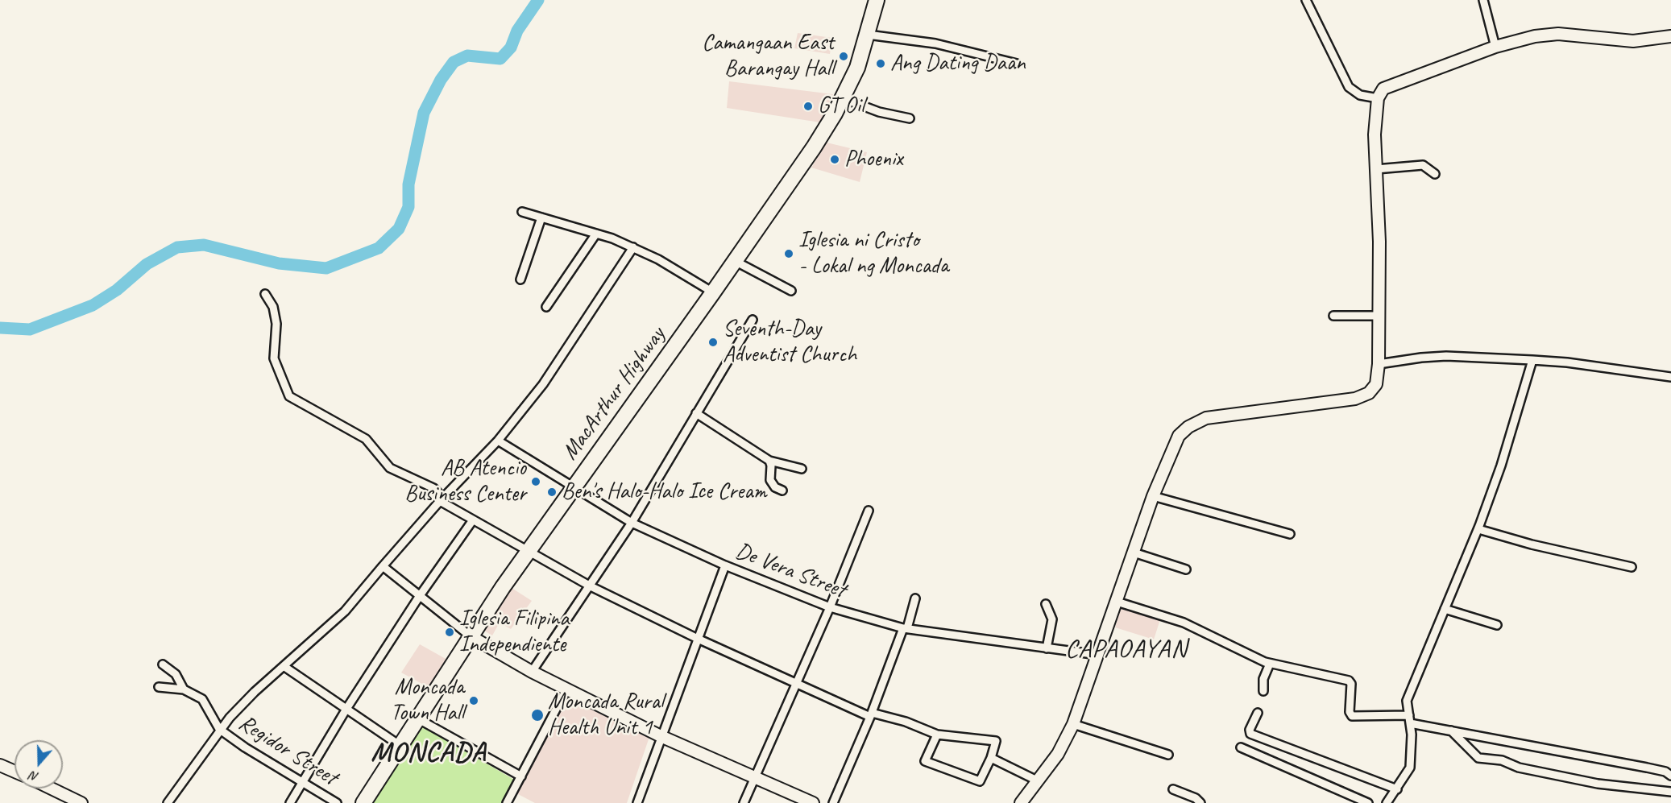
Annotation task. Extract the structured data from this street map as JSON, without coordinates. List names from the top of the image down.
{
  "streets": {
    "highway": ["MacArthur Highway"],
    "street": ["De Vera Street", "Regidor Street"]
  },
  "crossings": [
    ["MacArthur Highway", "De Vera Street"]
  ],
  "districts": ["CAPAOAYAN", "MONCADA"],
  "places": [
    "Camangaan East Barangay Hall",
    "Ang Dating Daan",
    "GT Oil",
    "Phoenix",
    "Iglesia ni Cristo - Lokal ng Moncada",
    "Seventh-Day Adventist Church",
    "AB Atencio Business Center",
    "Ben's Halo-Halo Ice Cream",
    "Iglesia Filipina Independiente",
    "Moncada Town Hall",
    "Moncada Rural Health Unit 1"
  ],
  "north": "bottom"
}
